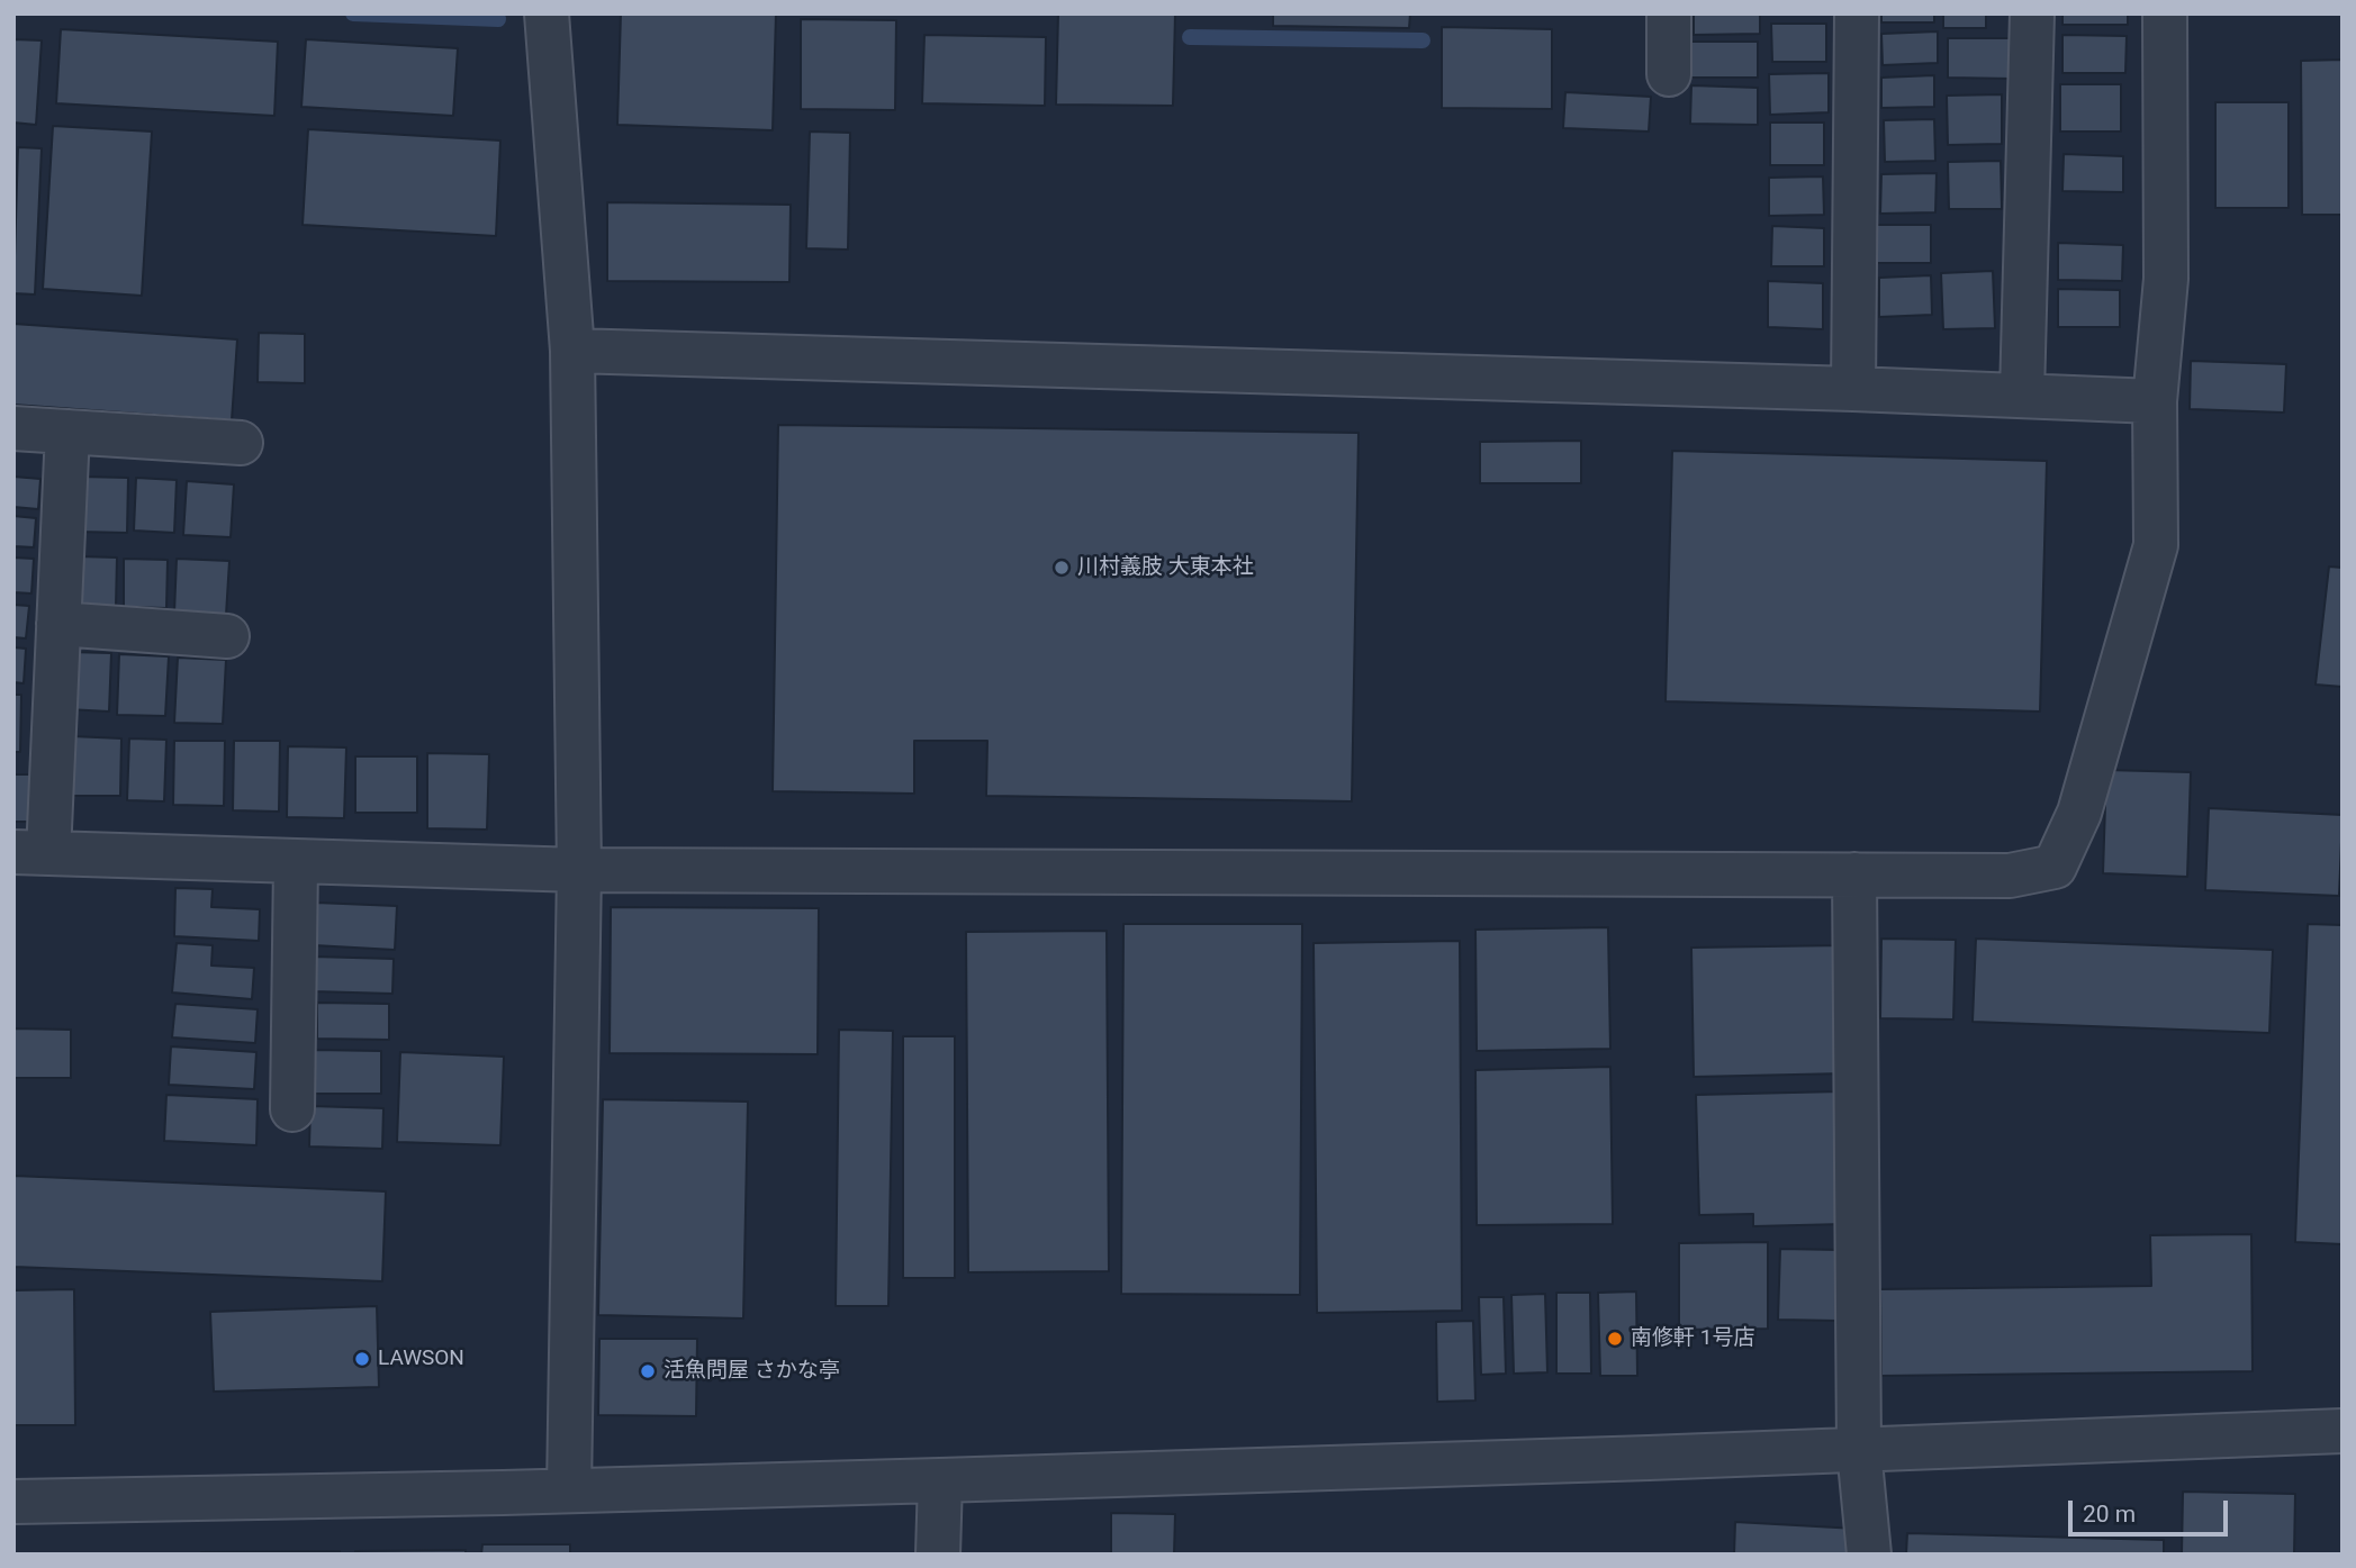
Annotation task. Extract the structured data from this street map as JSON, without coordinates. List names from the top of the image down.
{
  "places": [
    "川村義肢 大東本社",
    "南修軒 1号店",
    "LAWSON",
    "活魚問屋 さかな亭"
  ],
  "scale_bar": "20 m"
}
